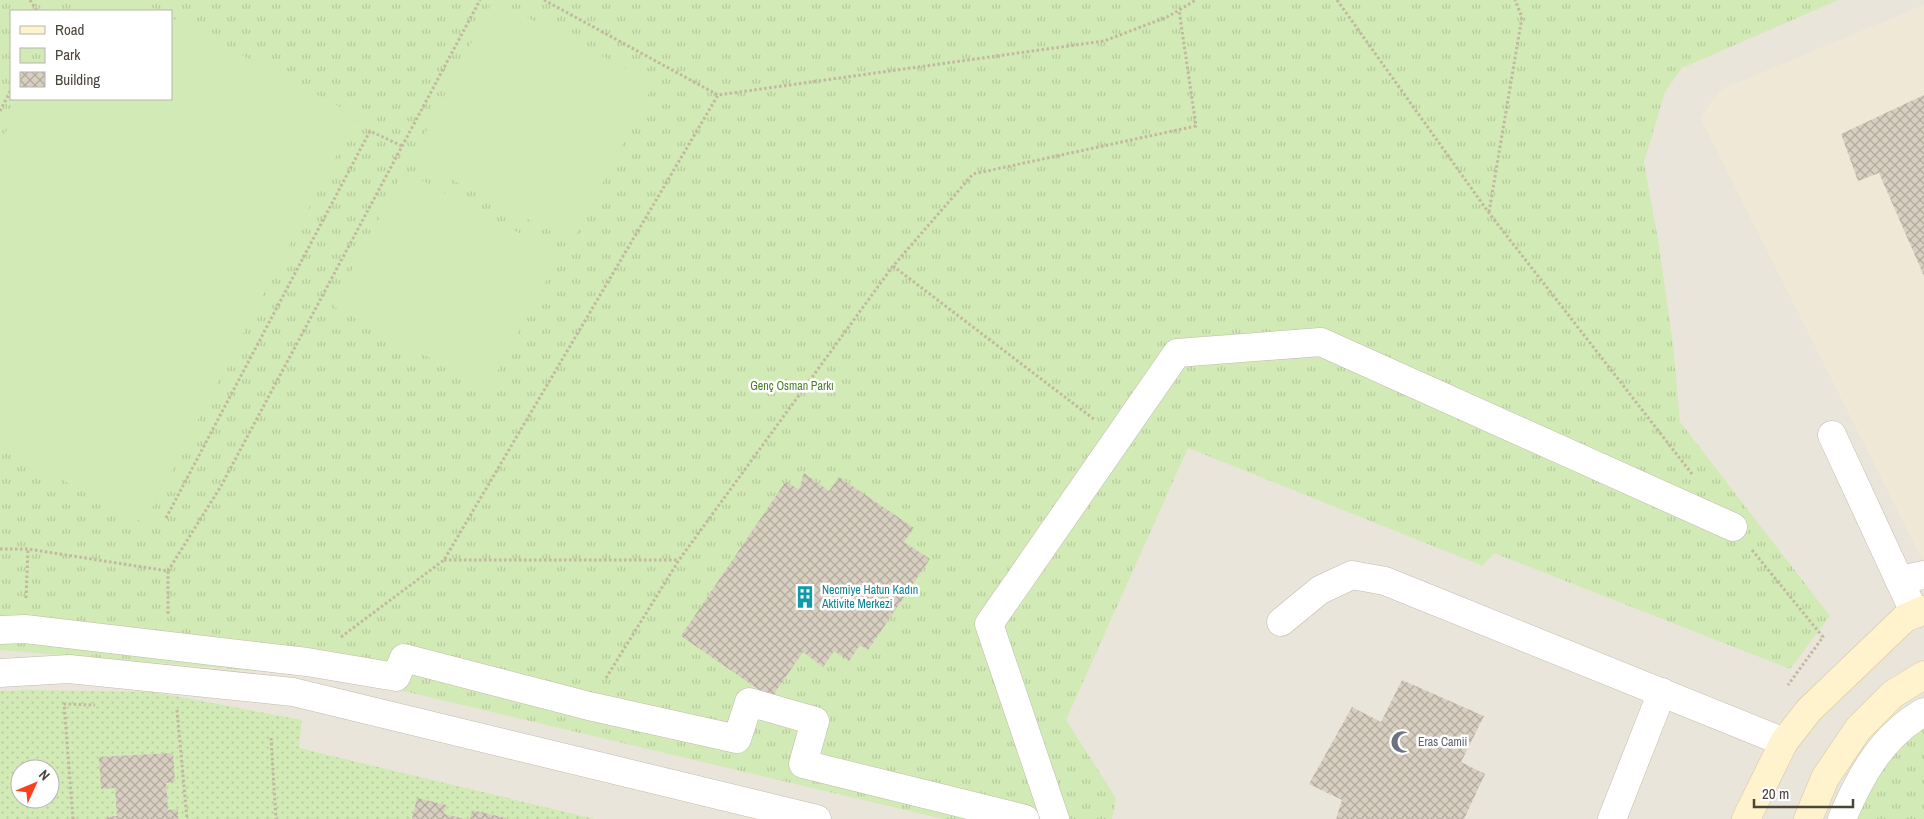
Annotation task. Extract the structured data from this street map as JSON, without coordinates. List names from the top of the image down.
{
  "parks": ["Genç Osman Parkı"],
  "places": {
    "building": ["Necmiye Hatun Kadın Aktivite Merkezi"],
    "mosque": ["Eras Camii"]
  },
  "legend": ["Road", "Park", "Building"],
  "scale_bar": "20 m",
  "north": "top right"
}
